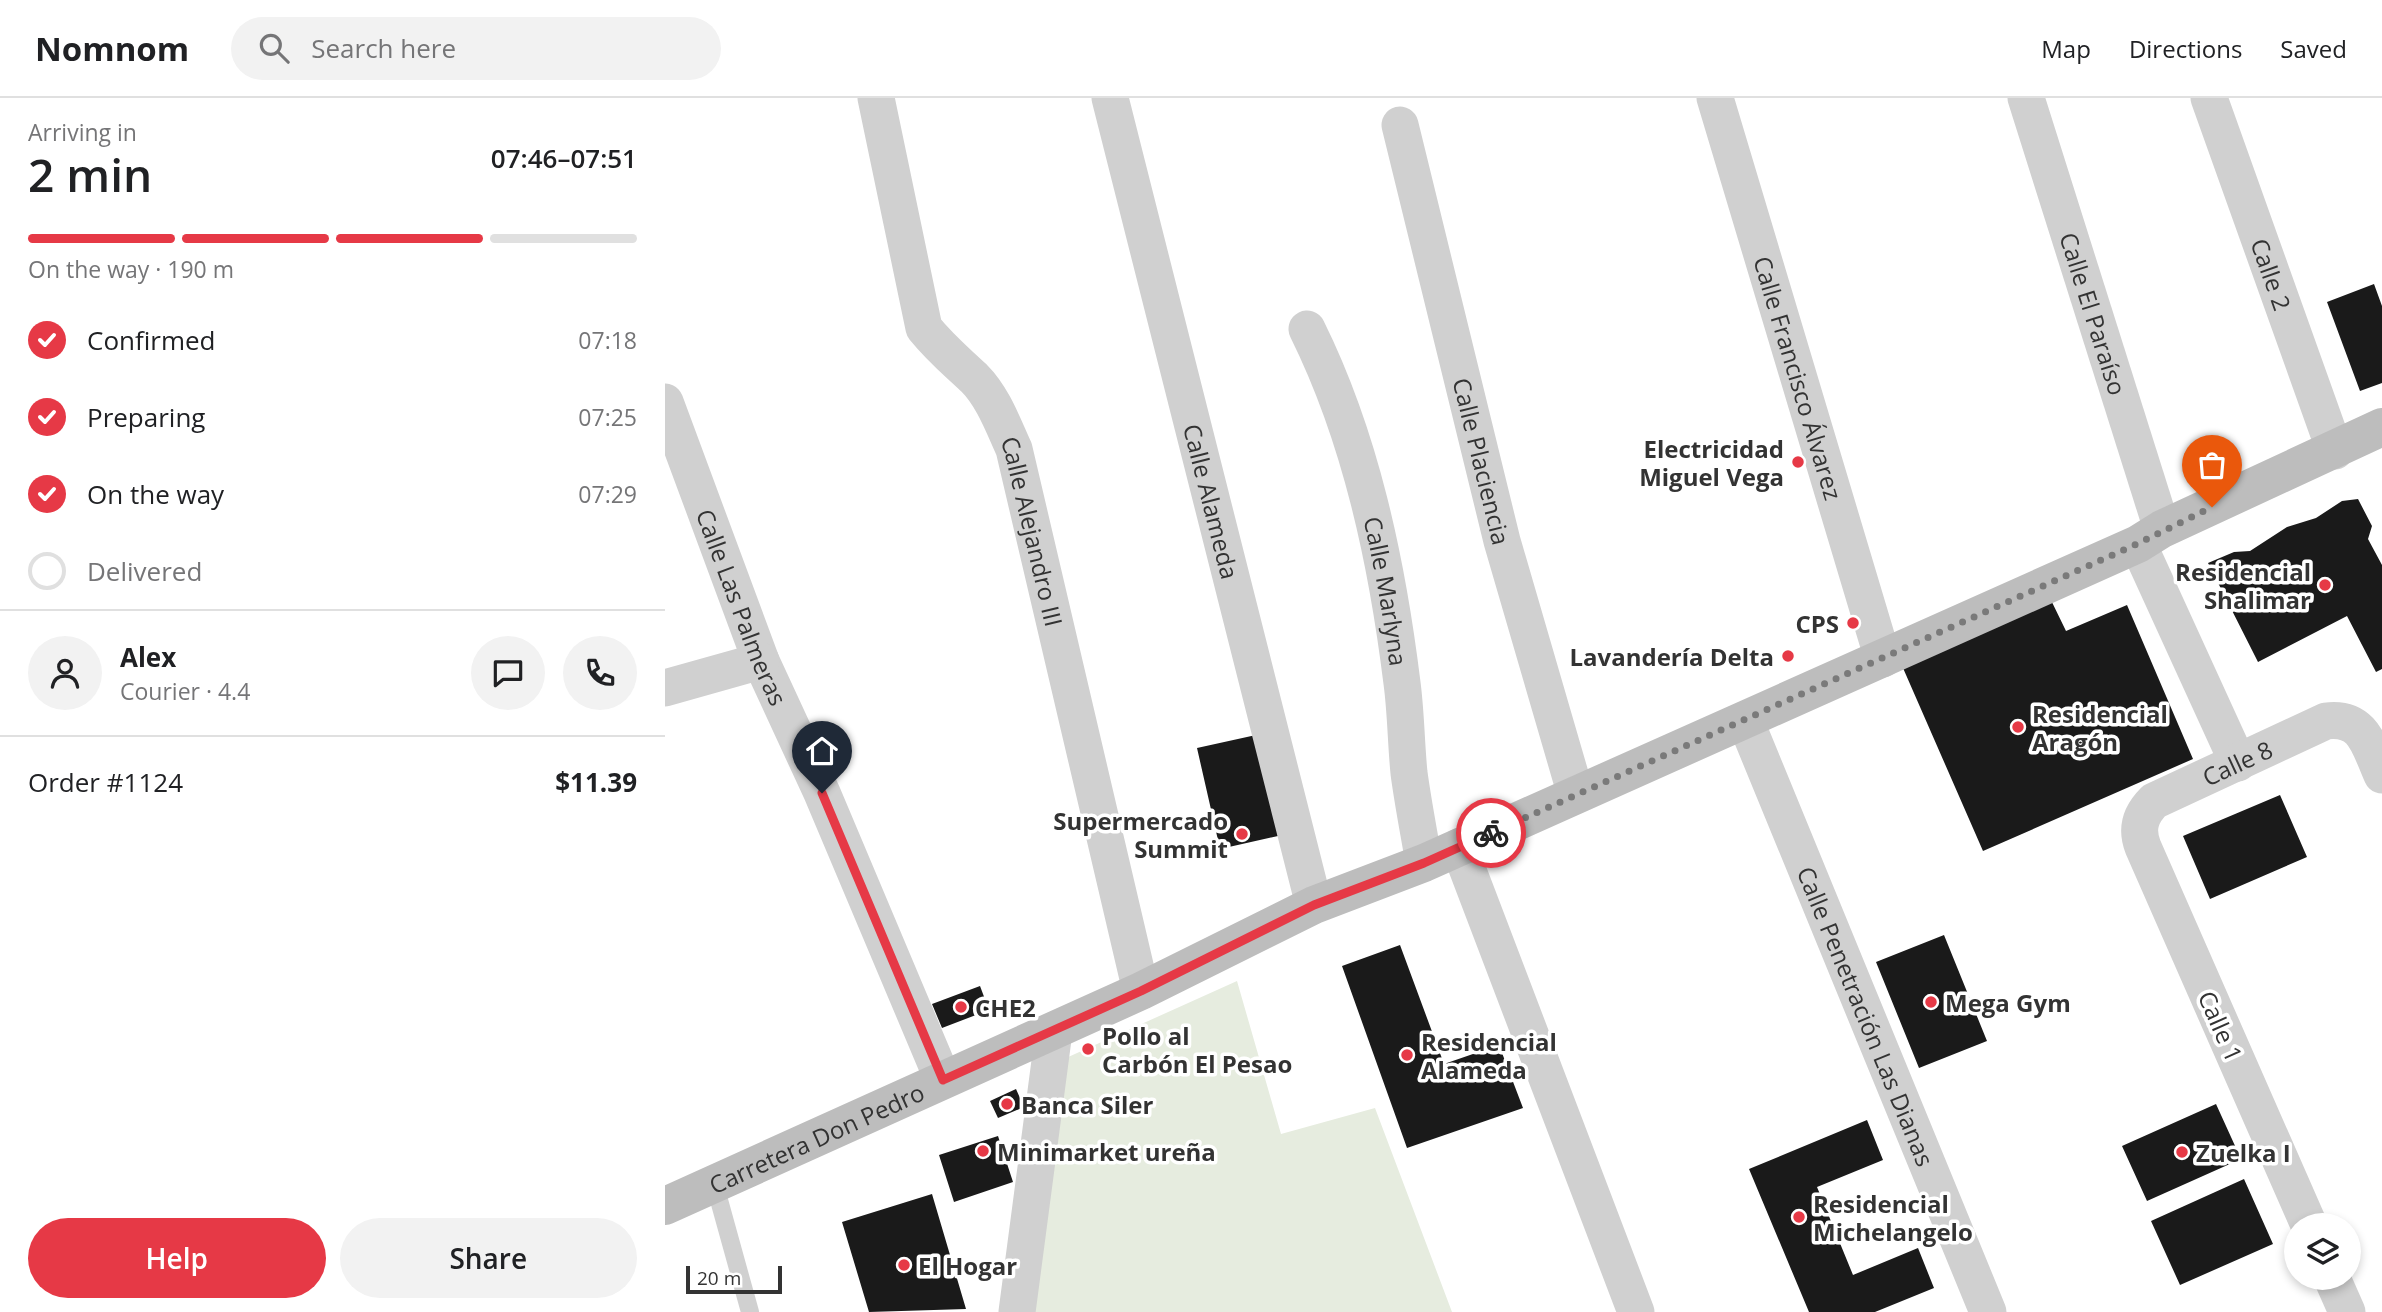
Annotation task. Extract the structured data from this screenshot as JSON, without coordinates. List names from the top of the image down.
{
  "streets": {
    "street": [
      "Calle 2",
      "Calle El Paraíso",
      "Calle Francisco Álvarez",
      "Calle Placiencia",
      "Calle Alameda",
      "Calle Alejandro III",
      "Calle Marlyna",
      "Calle Las Palmeras",
      "Calle 8",
      "Calle Penetración Las Dianas",
      "Calle 1",
      "Carretera Don Pedro"
    ]
  },
  "crossings": [
    ["Calle 2", "Carretera Don Pedro"],
    ["Calle El Paraíso", "Calle 8"],
    ["Calle El Paraíso", "Carretera Don Pedro"],
    ["Calle Francisco Álvarez", "Carretera Don Pedro"],
    ["Calle Placiencia", "Carretera Don Pedro"],
    ["Calle Alameda", "Carretera Don Pedro"],
    ["Calle Alejandro III", "Carretera Don Pedro"],
    ["Calle Marlyna", "Carretera Don Pedro"],
    ["Calle Las Palmeras", "Carretera Don Pedro"],
    ["Calle 8", "Calle 1"],
    ["Calle Penetración Las Dianas", "Carretera Don Pedro"]
  ],
  "places": [
    "Electricidad Miguel Vega",
    "Residencial Shalimar",
    "CPS",
    "Lavandería Delta",
    "Residencial Aragón",
    "Supermercado Summit",
    "Mega Gym",
    "CHE2",
    "Pollo al Carbón El Pesao",
    "Residencial Alameda",
    "Banca Siler",
    "Minimarket ureña",
    "Zuelka I",
    "Residencial Michelangelo",
    "El Hogar"
  ],
  "scale_bar": "20 m",
  "page": {
    "header": "Nomnom",
    "search": "Search here",
    "nav": ["Map", "Directions", "Saved"],
    "heading": ["2 min", "Arriving in", "07:46–07:51"],
    "panel": [
      "Alex",
      "Courier · 4.4",
      "Order #1124",
      "$11.39"
    ],
    "bar": "On the way · 190 m",
    "list": [
      ["Confirmed", "07:18"],
      ["Preparing", "07:25"],
      ["On the way", "07:29"],
      "Delivered"
    ],
    "buttons": ["Help", "Share"],
    "scale": "20 m"
  }
}
